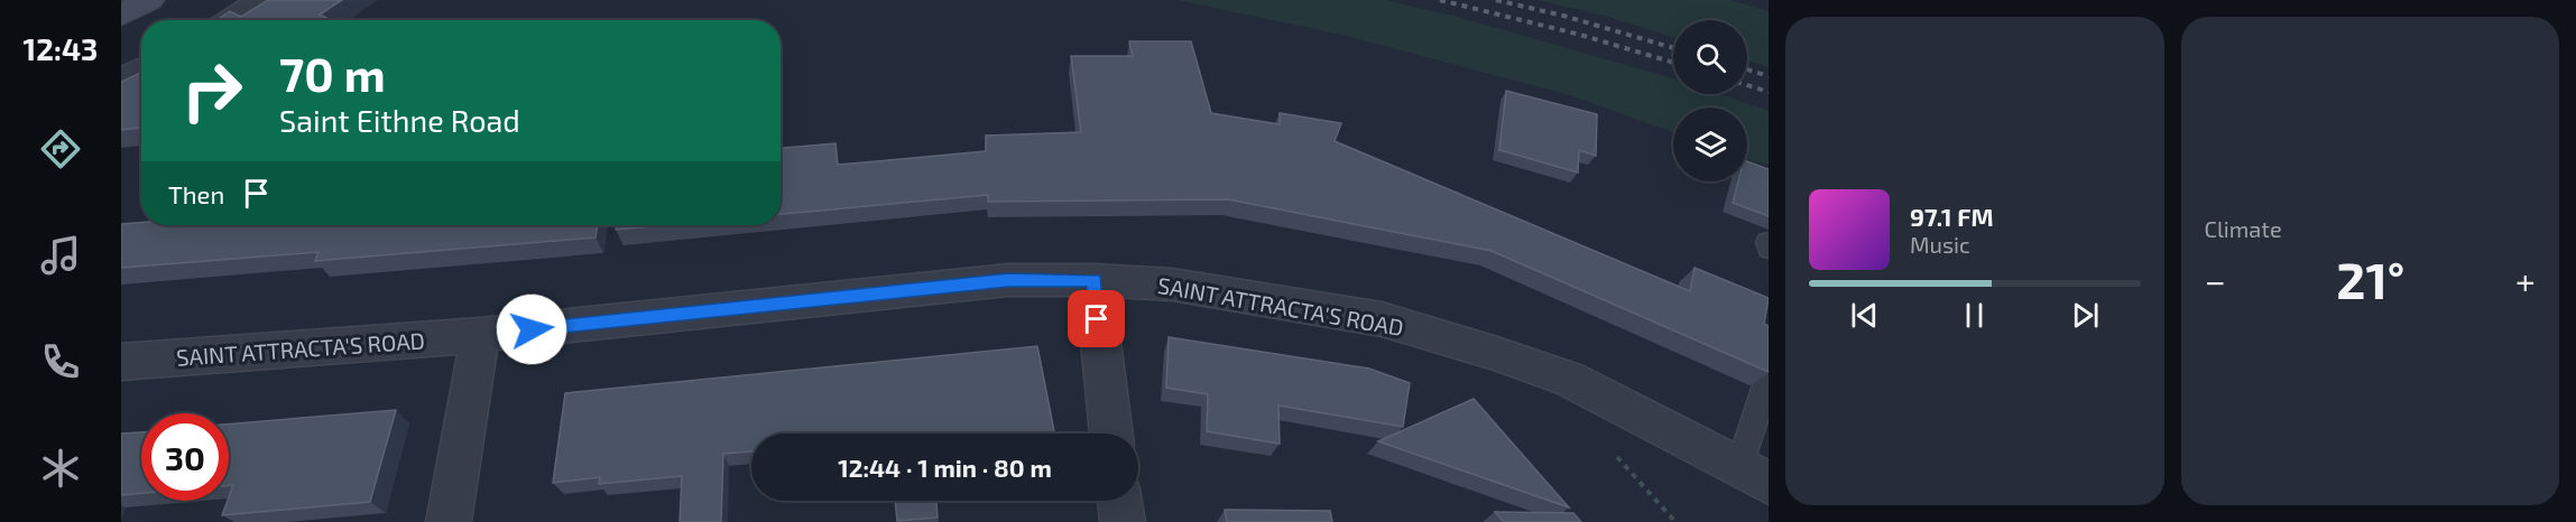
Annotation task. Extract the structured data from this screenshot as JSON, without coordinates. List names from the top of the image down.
{
  "streets": {
    "street": ["SAINT ATTRACTA'S ROAD"]
  },
  "page": {
    "tabs": "12:43",
    "tile": "Climate",
    "turn": ["70 m", "Saint Eithne Road"],
    "then": "Then",
    "song": ["97.1 FM", "Music"],
    "heat": ["−", "21°", "+"],
    "limit": "30",
    "trip": "12:44 · 1 min · 80 m"
  }
}
